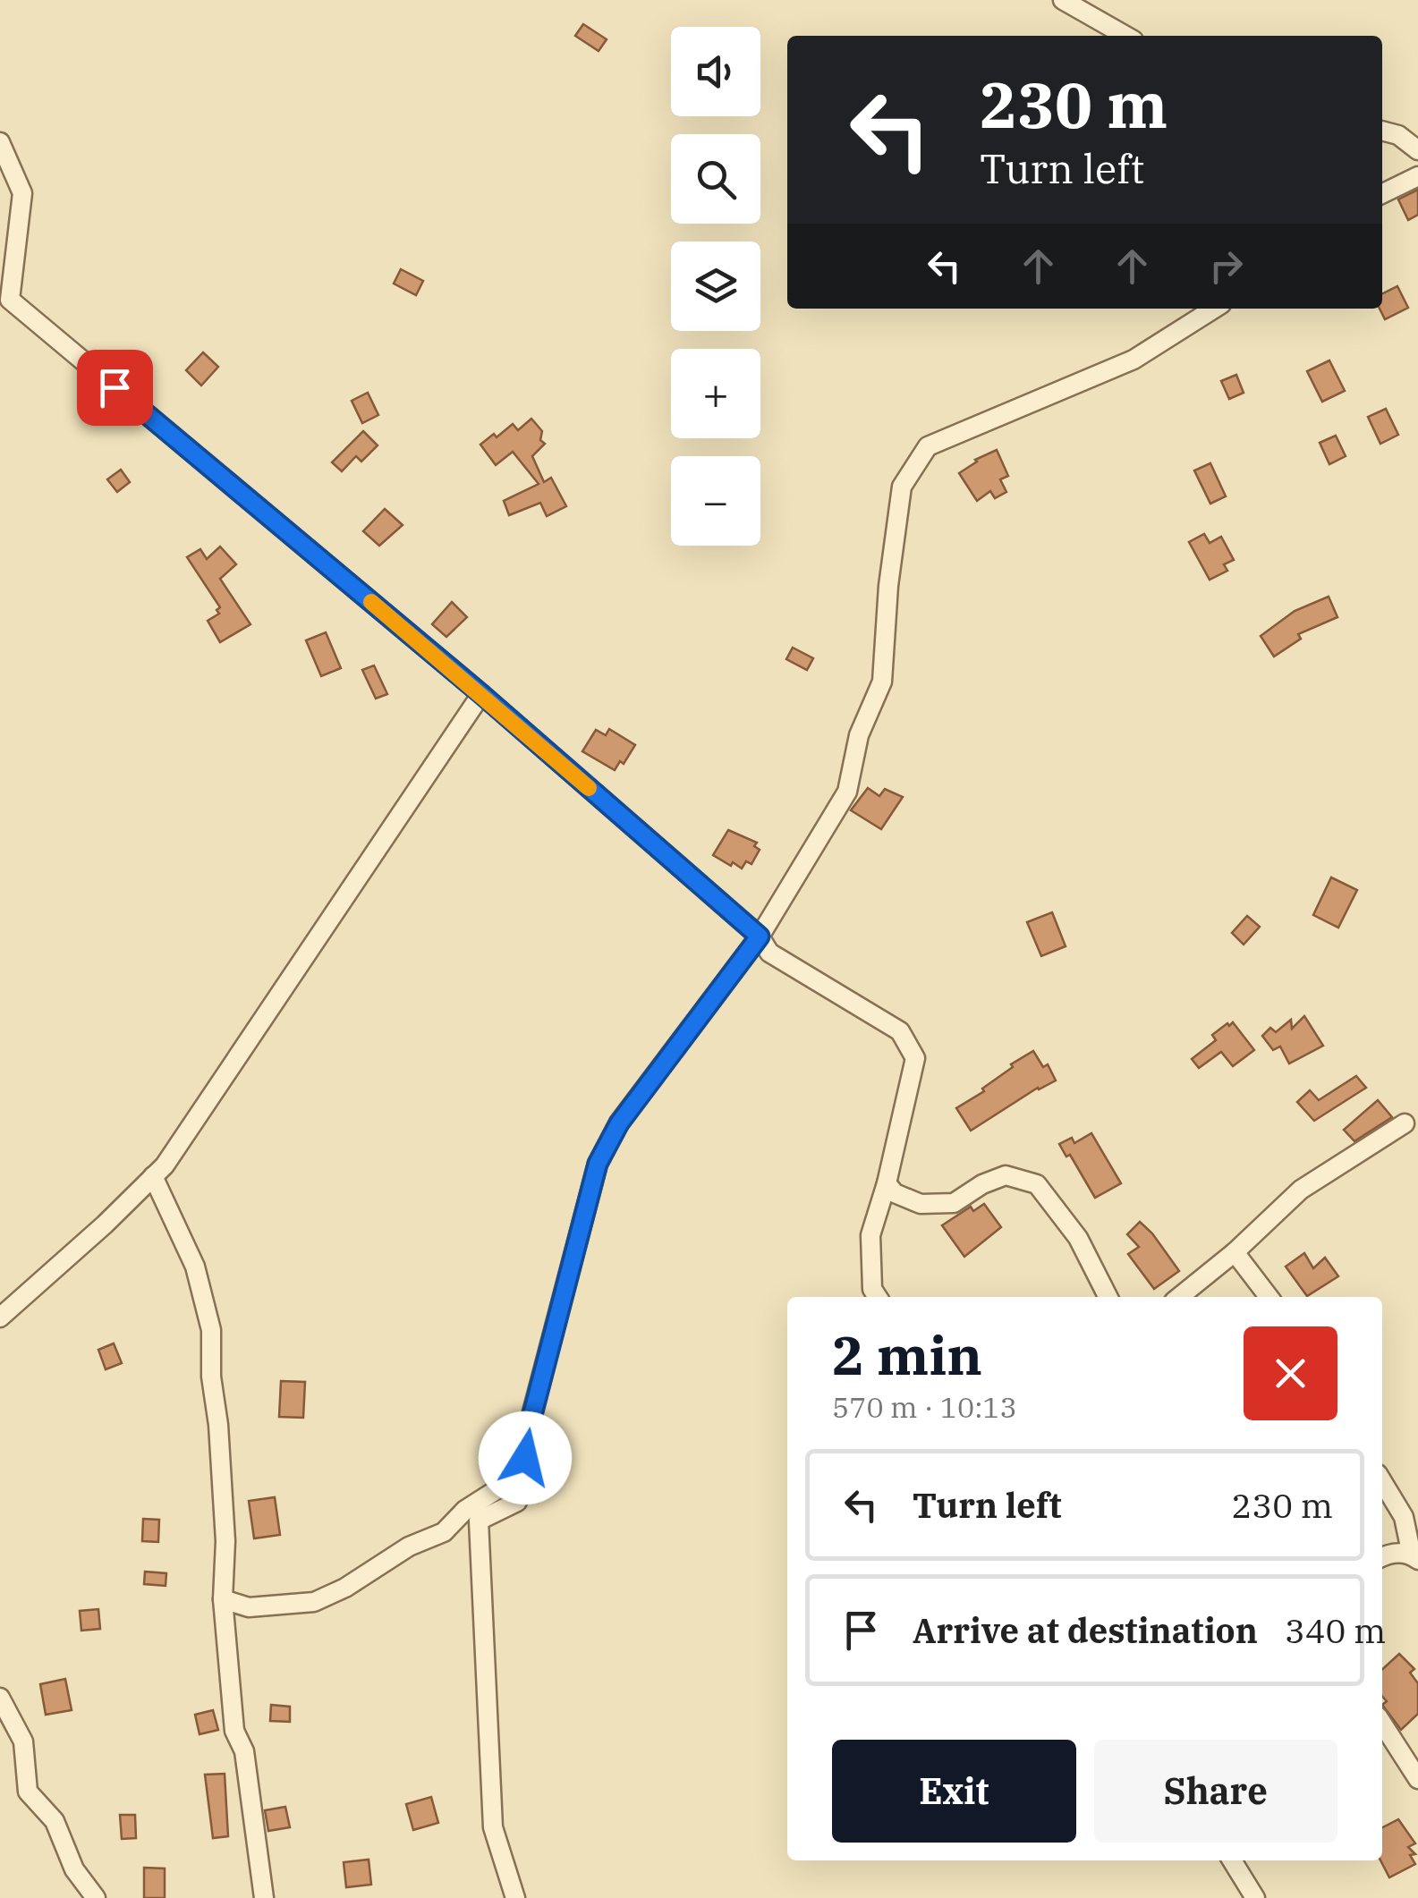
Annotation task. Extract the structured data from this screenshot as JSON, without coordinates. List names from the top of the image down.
{
  "page": {
    "map_buttons": ["+", "−"],
    "turn": ["230 m", "Turn left"],
    "heading": ["2 min", "570 m · 10:13"],
    "list": [
      {
        "name": "Turn left",
        "value": "230 m"
      },
      {
        "name": "Arrive at destination",
        "value": "340 m"
      }
    ],
    "buttons": ["Exit", "Share"]
  }
}
